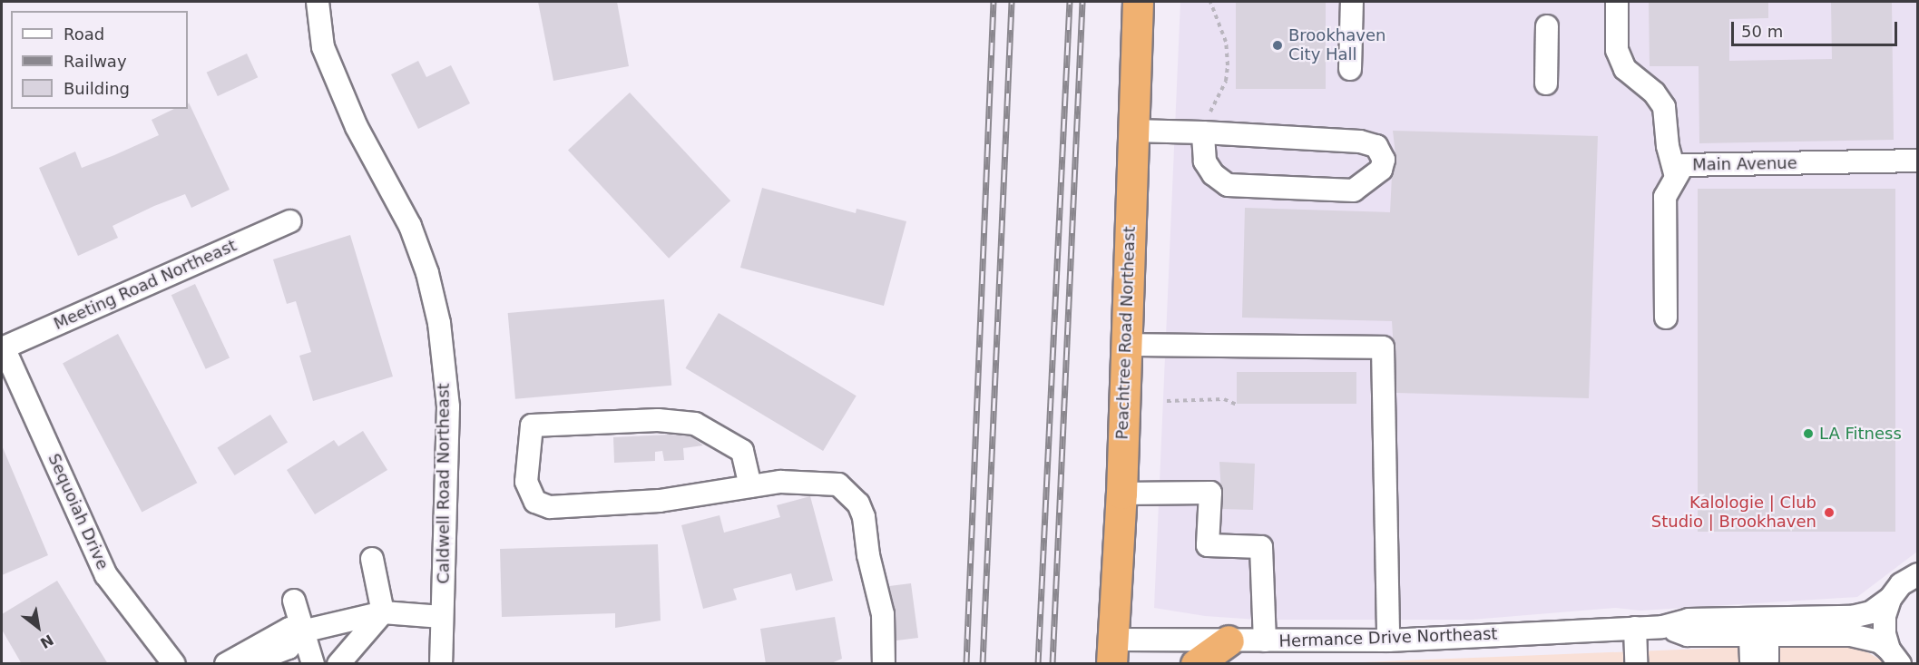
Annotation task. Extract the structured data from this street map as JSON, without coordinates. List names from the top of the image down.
{
  "streets": {
    "highway": ["Peachtree Road Northeast"],
    "street": [
      "Main Avenue",
      "Meeting Road Northeast",
      "Caldwell Road Northeast",
      "Sequoiah Drive",
      "Hermance Drive Northeast"
    ]
  },
  "crossings": [
    ["Meeting Road Northeast", "Sequoiah Drive"],
    ["Peachtree Road Northeast", "Hermance Drive Northeast"]
  ],
  "places": ["Brookhaven City Hall", "LA Fitness", "Kalologie | Club Studio | Brookhaven"],
  "legend": ["Road", "Railway", "Building"],
  "scale_bar": "50 m",
  "north": "bottom right"
}
